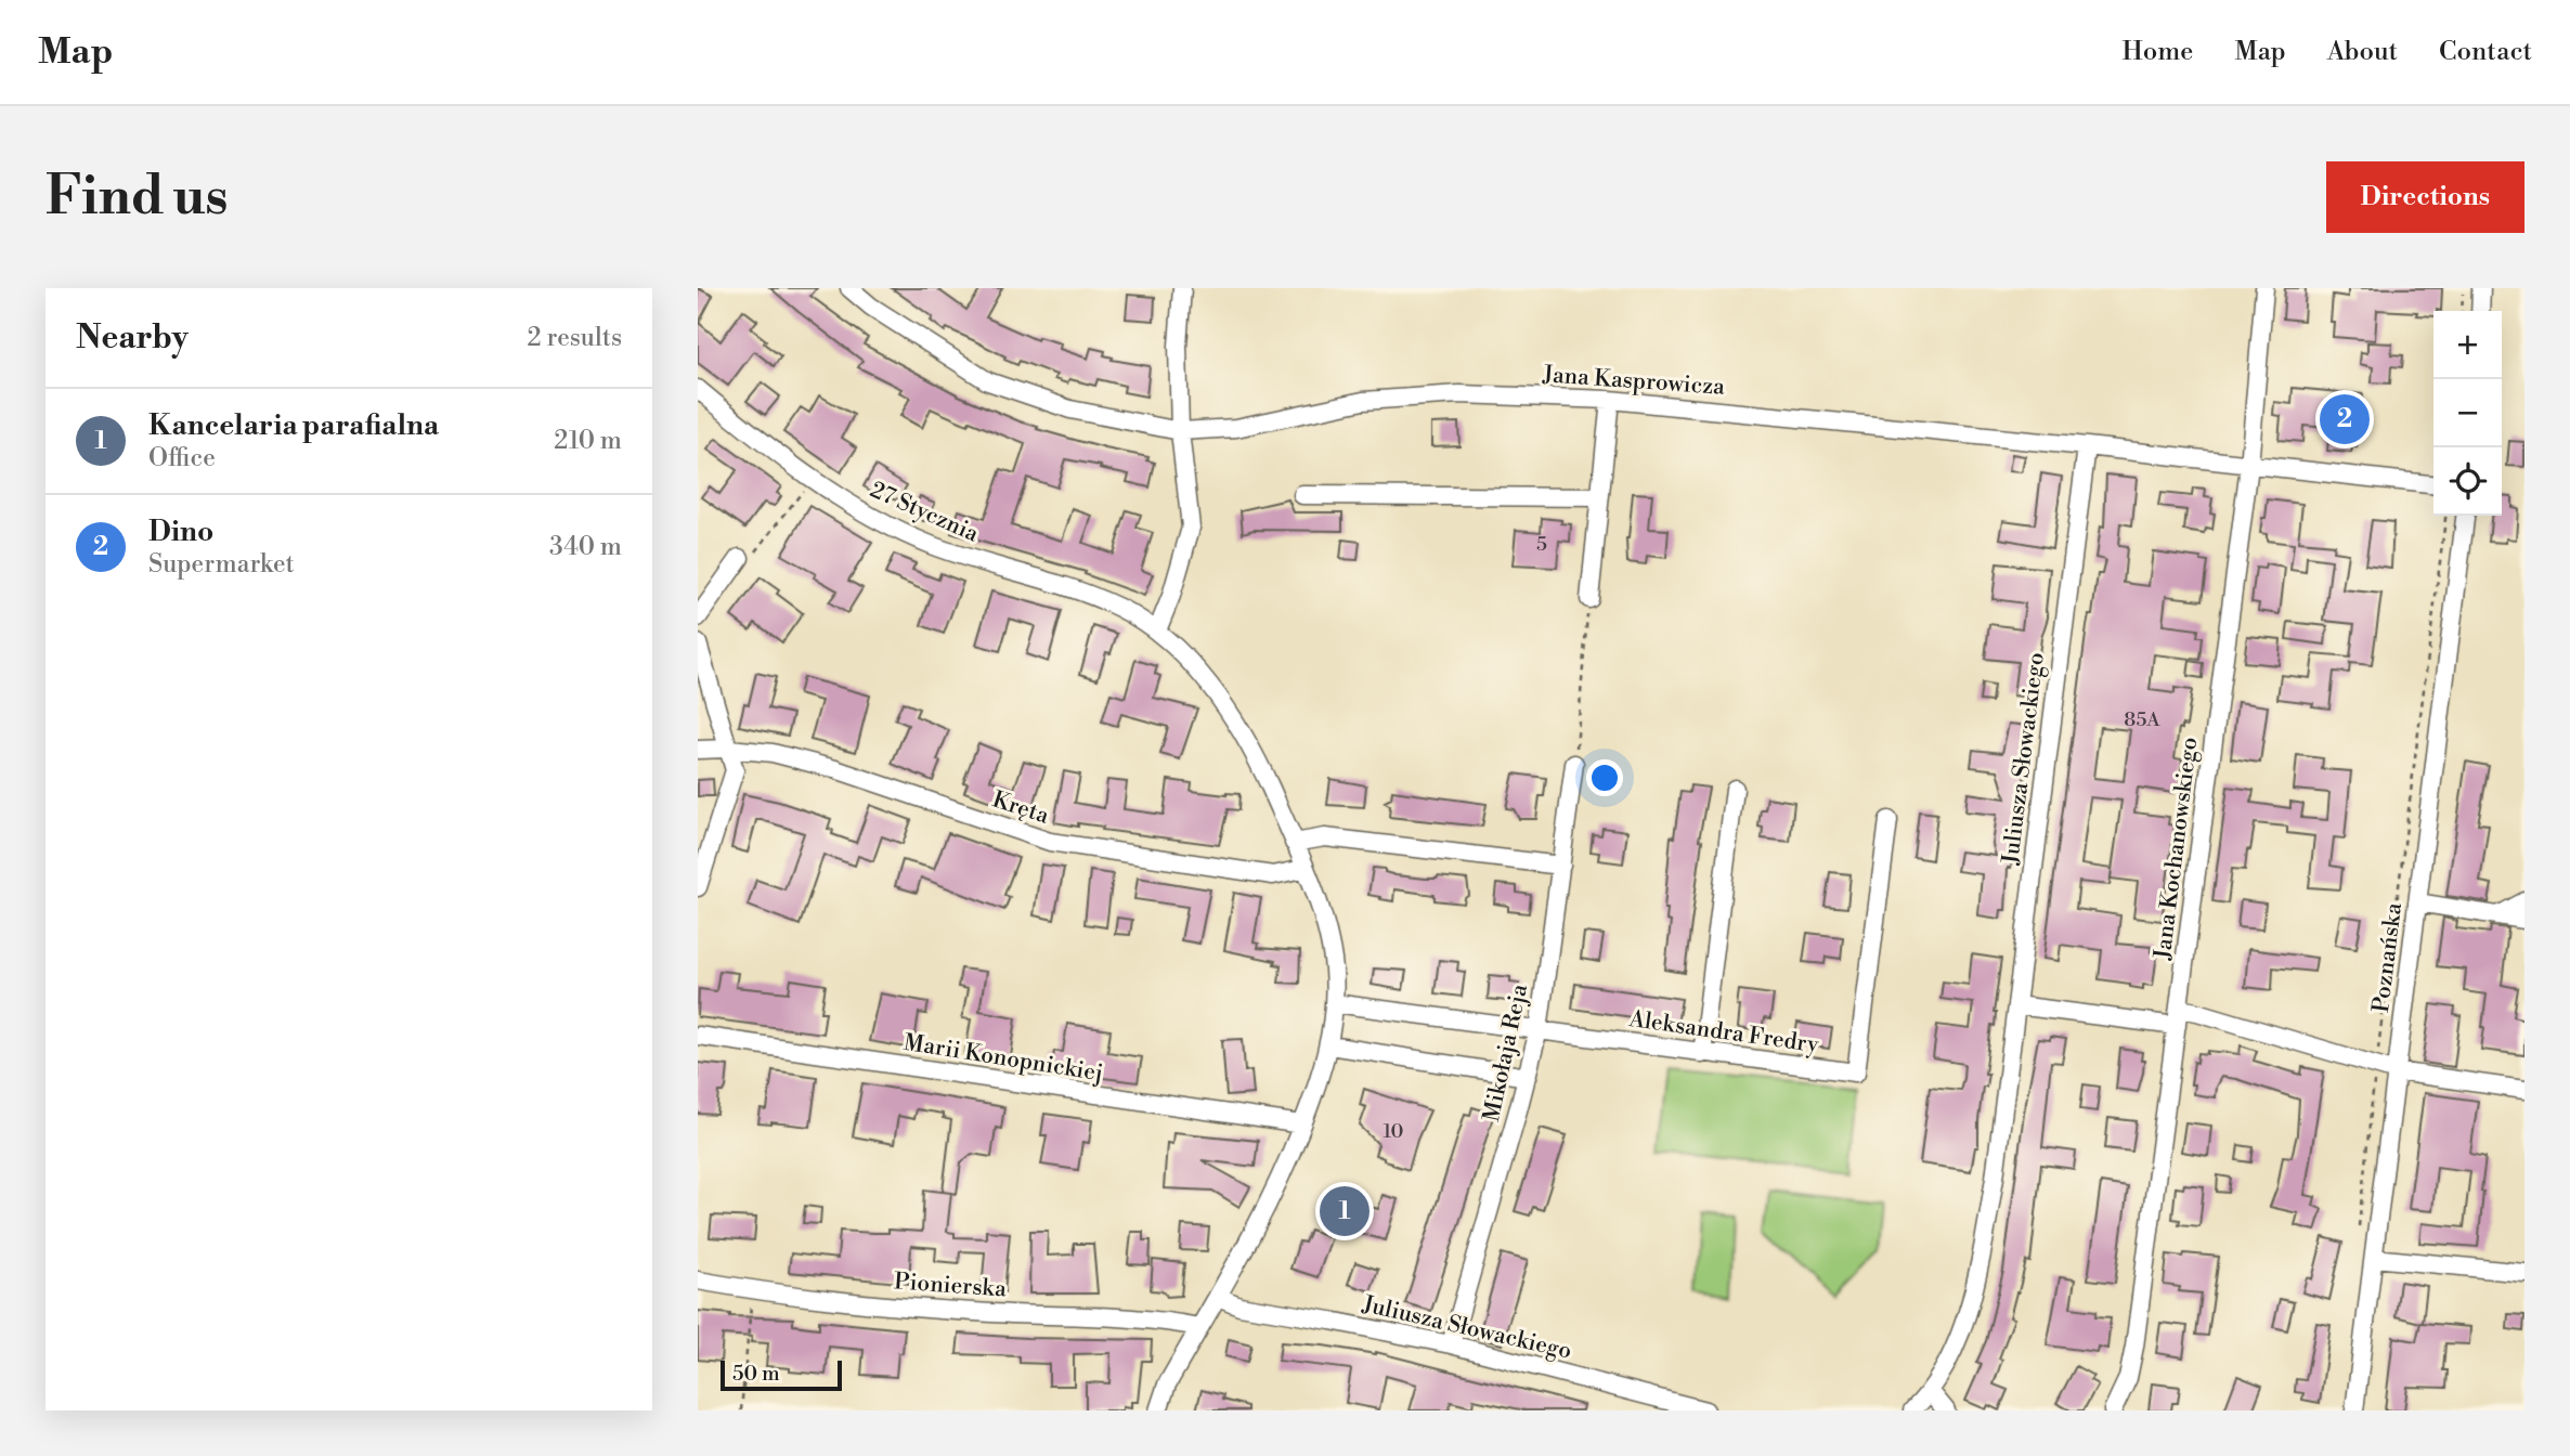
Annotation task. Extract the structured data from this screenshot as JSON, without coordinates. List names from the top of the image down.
{
  "streets": {
    "street": [
      "Jana Kasprowicza",
      "27 Stycznia",
      "Juliusza Słowackiego",
      "Kręta",
      "Jana Kochanowskiego",
      "Poznańska",
      "Aleksandra Fredry",
      "Mikołaja Reja",
      "Marii Konopnickiej",
      "Pionierska"
    ]
  },
  "crossings": [
    ["Jana Kasprowicza", "Juliusza Słowackiego"],
    ["27 Stycznia", "Juliusza Słowackiego"],
    ["27 Stycznia", "Kręta"],
    ["27 Stycznia", "Aleksandra Fredry"],
    ["27 Stycznia", "Marii Konopnickiej"],
    ["27 Stycznia", "Pionierska"],
    ["Juliusza Słowackiego", "Mikołaja Reja"],
    ["Aleksandra Fredry", "Mikołaja Reja"]
  ],
  "house_numbers": ["5", "85A", "10"],
  "scale_bar": "50 m",
  "page": {
    "header": "Map",
    "nav": [
      "Home",
      "Map",
      "About",
      "Contact"
    ],
    "buttons": "Directions",
    "title": "Find us",
    "heading": ["Nearby", "2 results"],
    "map_buttons": ["+", "−"],
    "list": [
      {
        "mark": "1",
        "name": "Kancelaria parafialna",
        "note": "Office",
        "value": "210 m"
      },
      {
        "mark": "2",
        "name": "Dino",
        "note": "Supermarket",
        "value": "340 m"
      }
    ],
    "pins": ["2", "1"],
    "scale": "50 m"
  }
}
